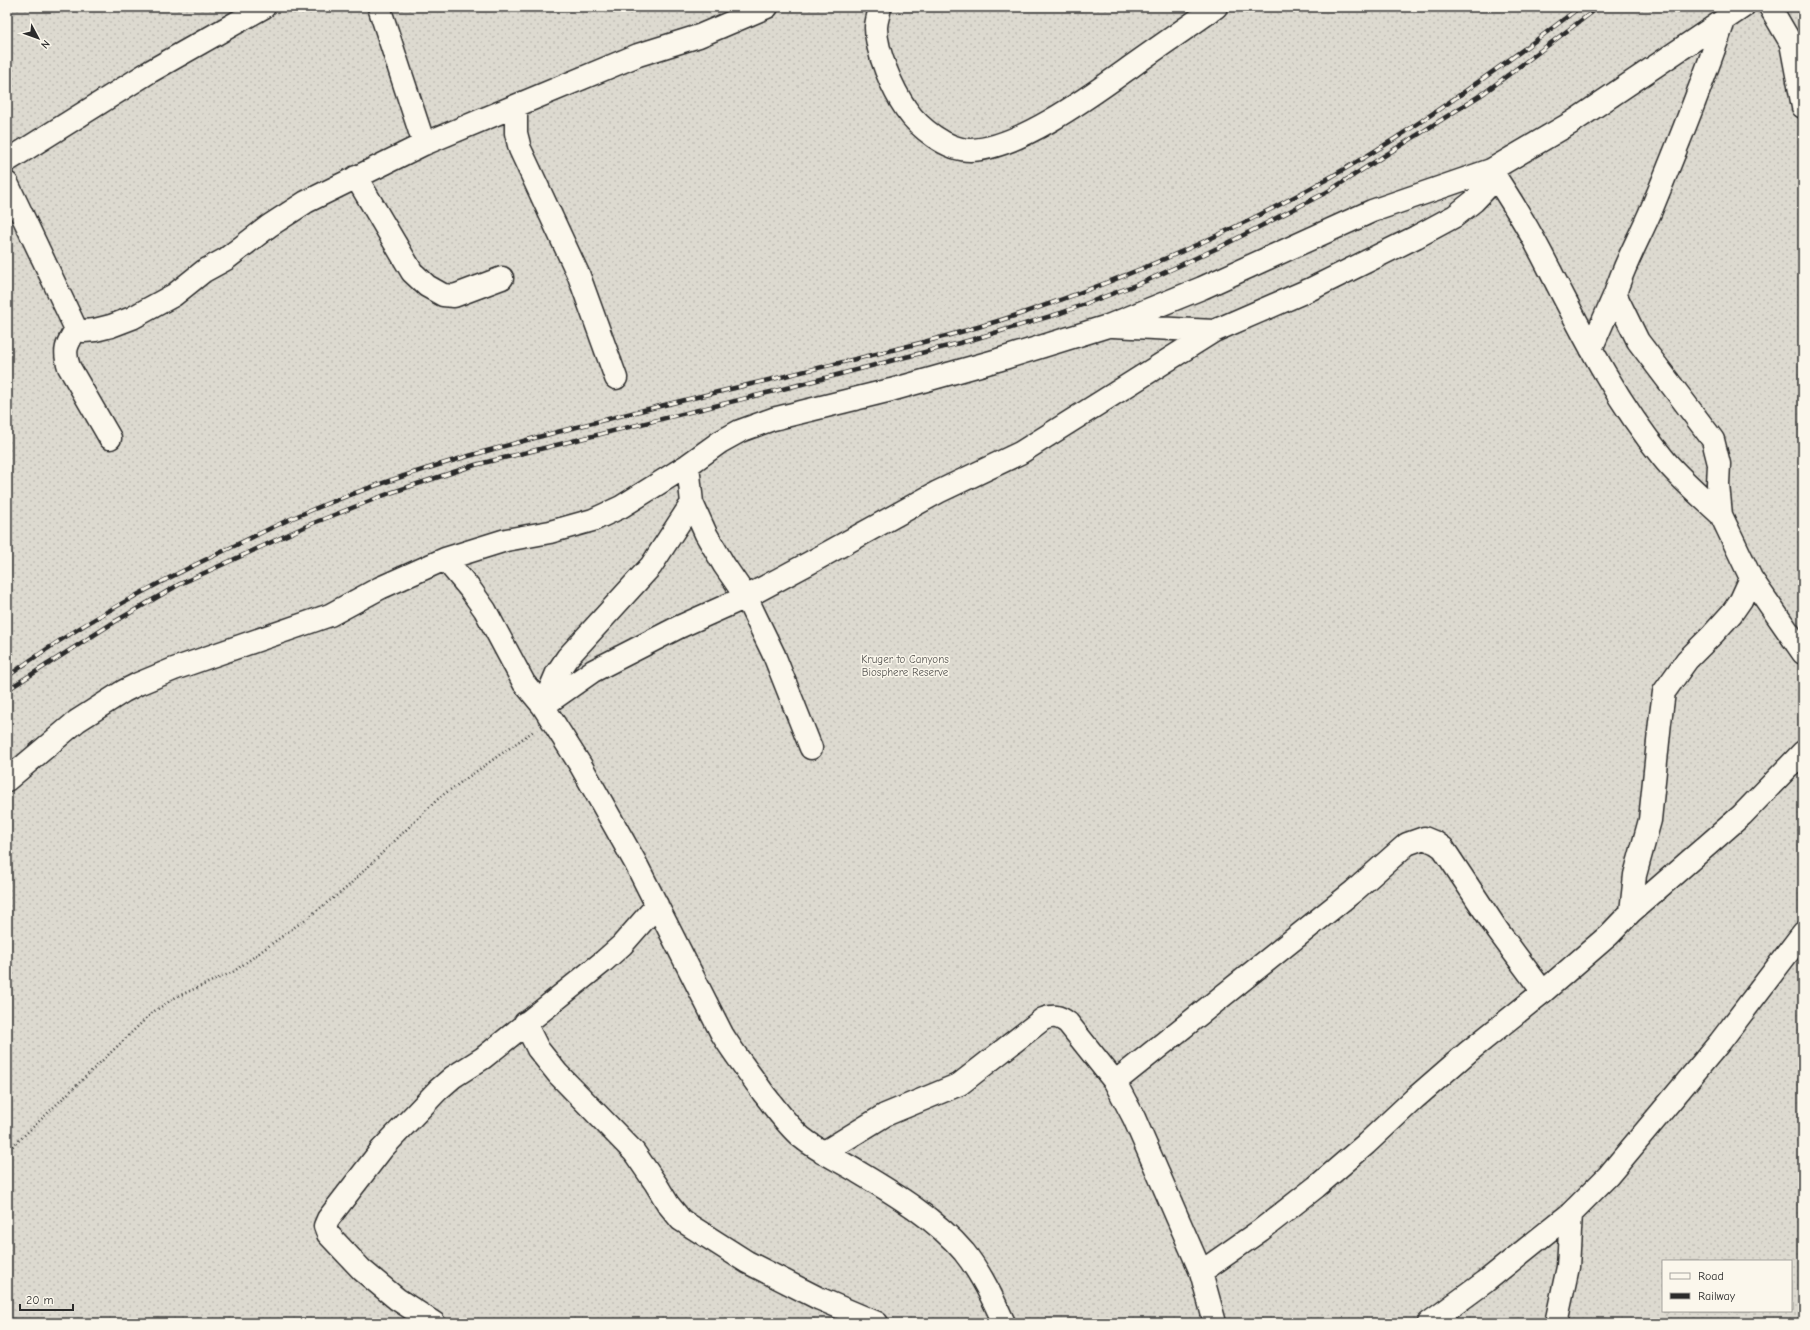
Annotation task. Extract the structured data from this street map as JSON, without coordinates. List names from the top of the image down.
{
  "parks": ["Kruger to Canyons Biosphere Reserve"],
  "legend": ["Road", "Railway"],
  "scale_bar": "20 m",
  "north": "bottom right"
}
